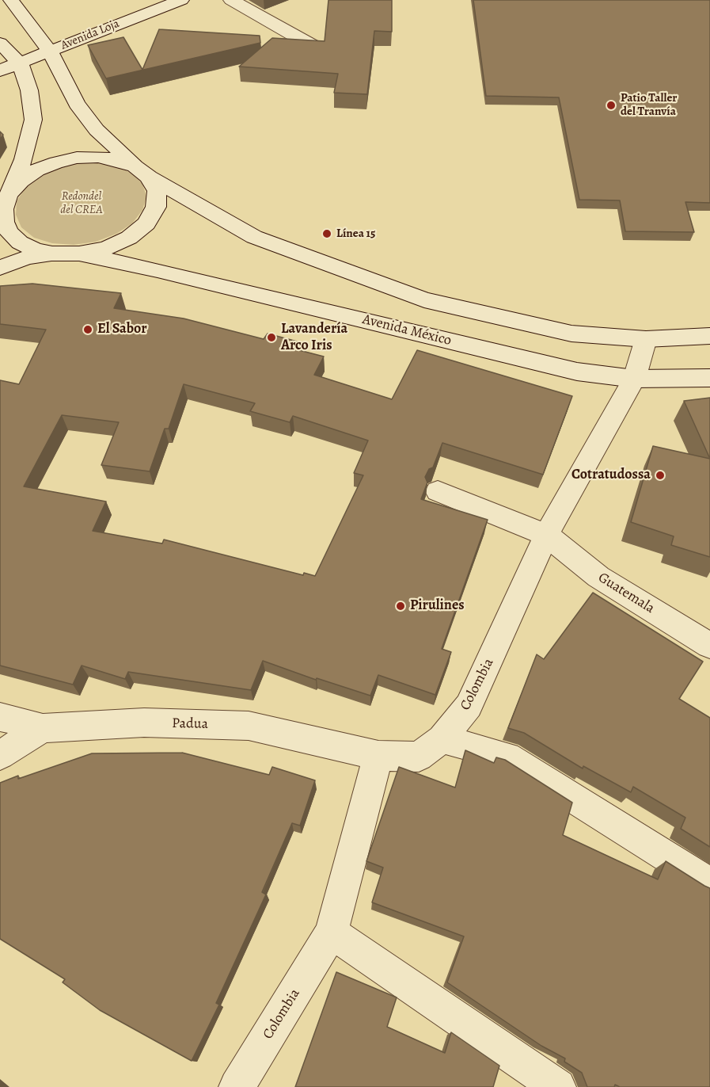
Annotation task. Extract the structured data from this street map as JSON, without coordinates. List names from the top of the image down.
{
  "streets": {
    "main road": [
      "Avenida Loja",
      "Avenida México",
      "Guatemala",
      "Colombia",
      "Padua"
    ]
  },
  "crossings": [
    ["Avenida México", "Colombia"],
    ["Guatemala", "Colombia"],
    ["Colombia", "Padua"]
  ],
  "parks": ["Redondel del CREA"],
  "places": [
    "Patio Taller del Tranvía",
    "Línea 15",
    "El Sabor",
    "Lavandería Arco Iris",
    "Cotratudossa",
    "Pirulines"
  ]
}
